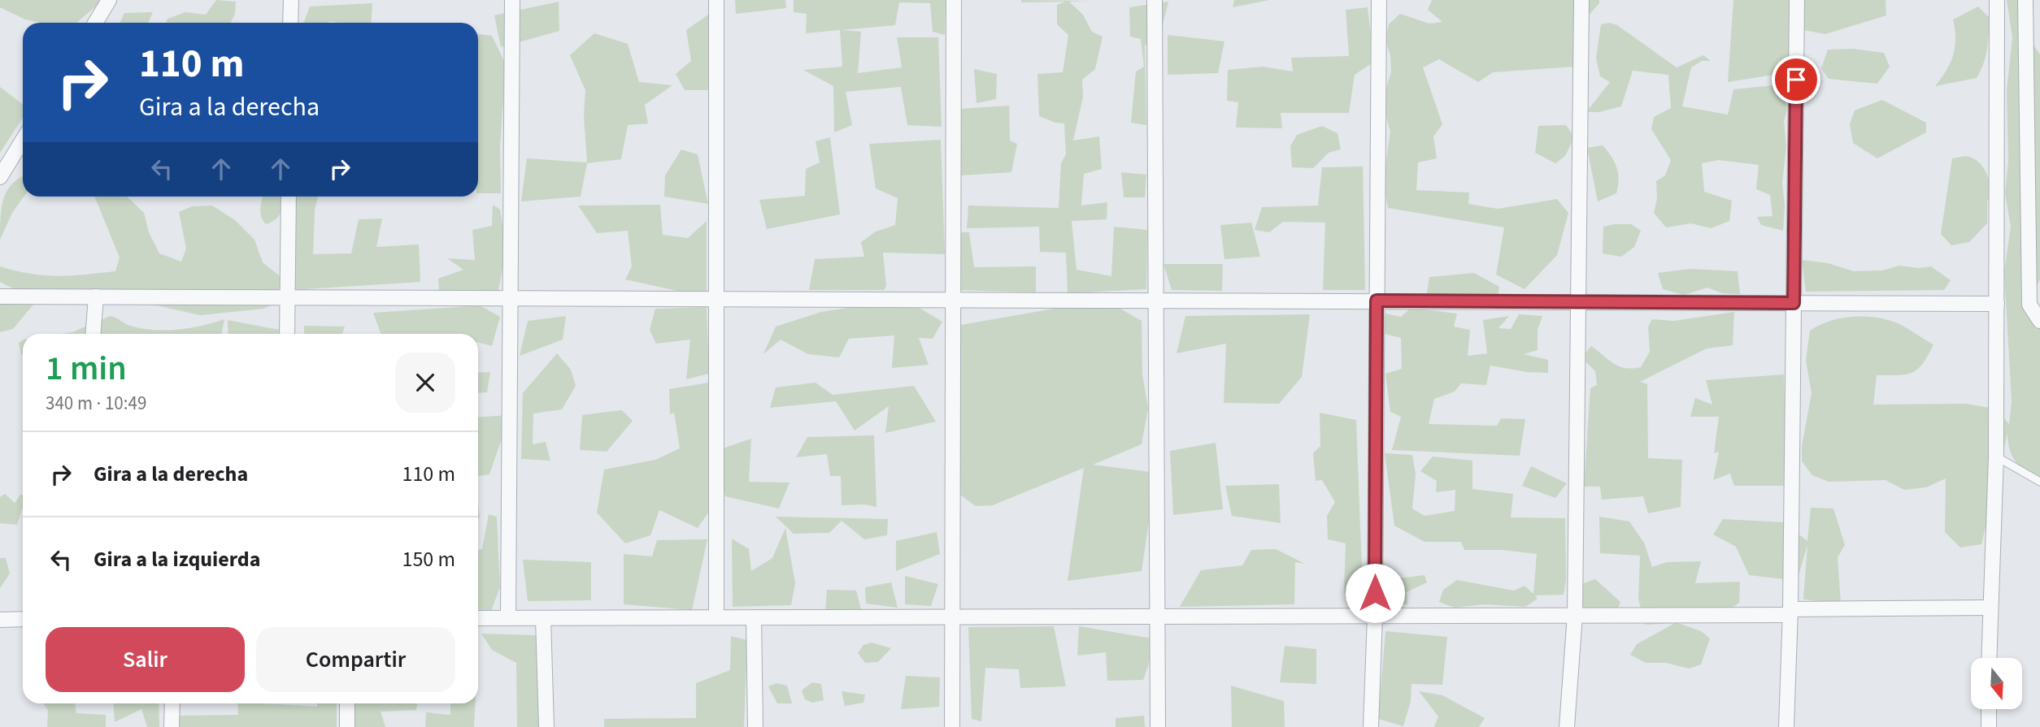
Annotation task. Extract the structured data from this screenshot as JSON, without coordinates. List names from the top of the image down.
{
  "north": "bottom",
  "page": {
    "turn": ["110 m", "Gira a la derecha"],
    "heading": ["1 min", "340 m · 10:49"],
    "list": [
      {
        "name": "Gira a la derecha",
        "value": "110 m"
      },
      {
        "name": "Gira a la izquierda",
        "value": "150 m"
      }
    ],
    "buttons": ["Salir", "Compartir"]
  }
}
